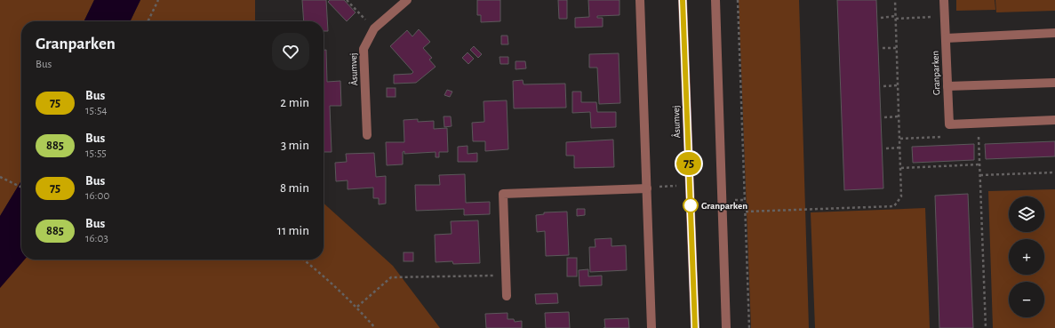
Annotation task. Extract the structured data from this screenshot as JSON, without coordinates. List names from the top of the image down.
{
  "streets": {
    "street": ["Åsumvej", "Granparken"]
  },
  "places": ["Granparken"],
  "lines": ["bus line 75"],
  "page": {
    "on_map": "75",
    "heading": ["Granparken", "Bus"],
    "list": [
      {
        "mark": "75",
        "name": "Bus",
        "note": "15:54",
        "value": "2 min"
      },
      {
        "mark": "885",
        "name": "Bus",
        "note": "15:55",
        "value": "3 min"
      },
      {
        "mark": "75",
        "name": "Bus",
        "note": "16:00",
        "value": "8 min"
      },
      {
        "mark": "885",
        "name": "Bus",
        "note": "16:03",
        "value": "11 min"
      }
    ],
    "map_buttons": ["+", "−"]
  }
}
